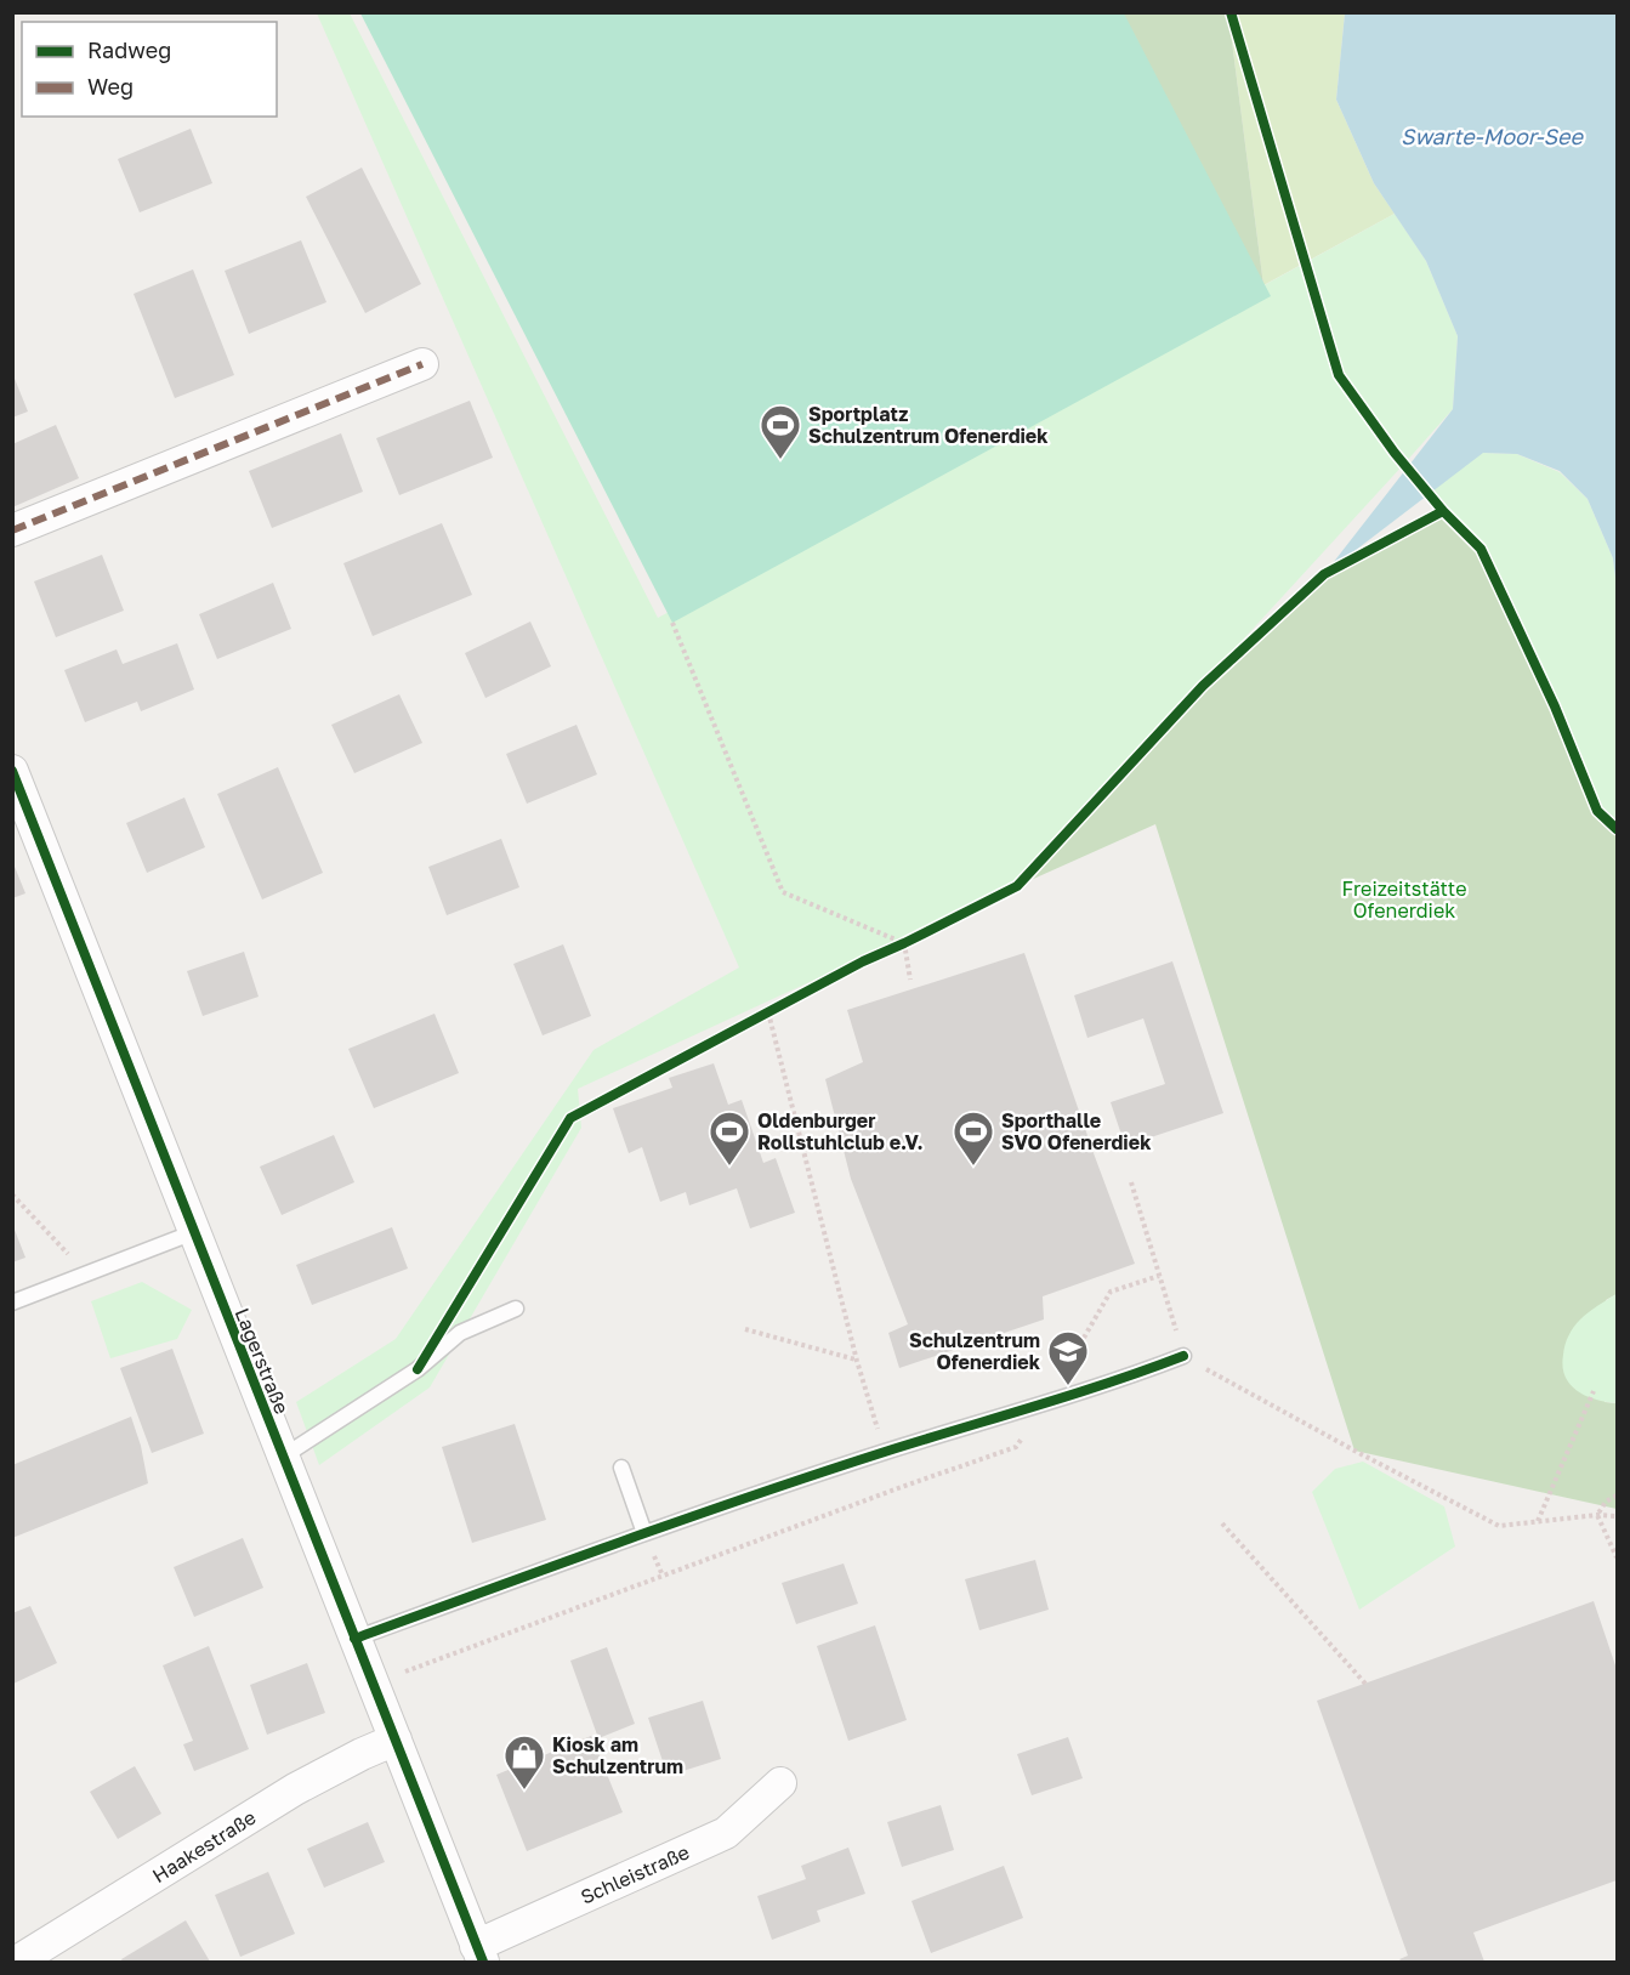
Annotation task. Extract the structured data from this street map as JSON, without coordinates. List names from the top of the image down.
{
  "streets": {
    "street": ["Lagerstraße", "Haakestraße", "Schleistraße"]
  },
  "crossings": [
    ["Lagerstraße", "Haakestraße"],
    ["Lagerstraße", "Schleistraße"]
  ],
  "water": ["Swarte-Moor-See"],
  "parks": ["Freizeitstätte Ofenerdiek"],
  "places": {
    "sports": ["Sportplatz Schulzentrum Ofenerdiek", "Oldenburger Rollstuhlclub e.V.", "Sporthalle SVO Ofenerdiek"],
    "school or university": ["Schulzentrum Ofenerdiek"],
    "shop": ["Kiosk am Schulzentrum"]
  },
  "legend": ["Radweg", "Weg"]
}
